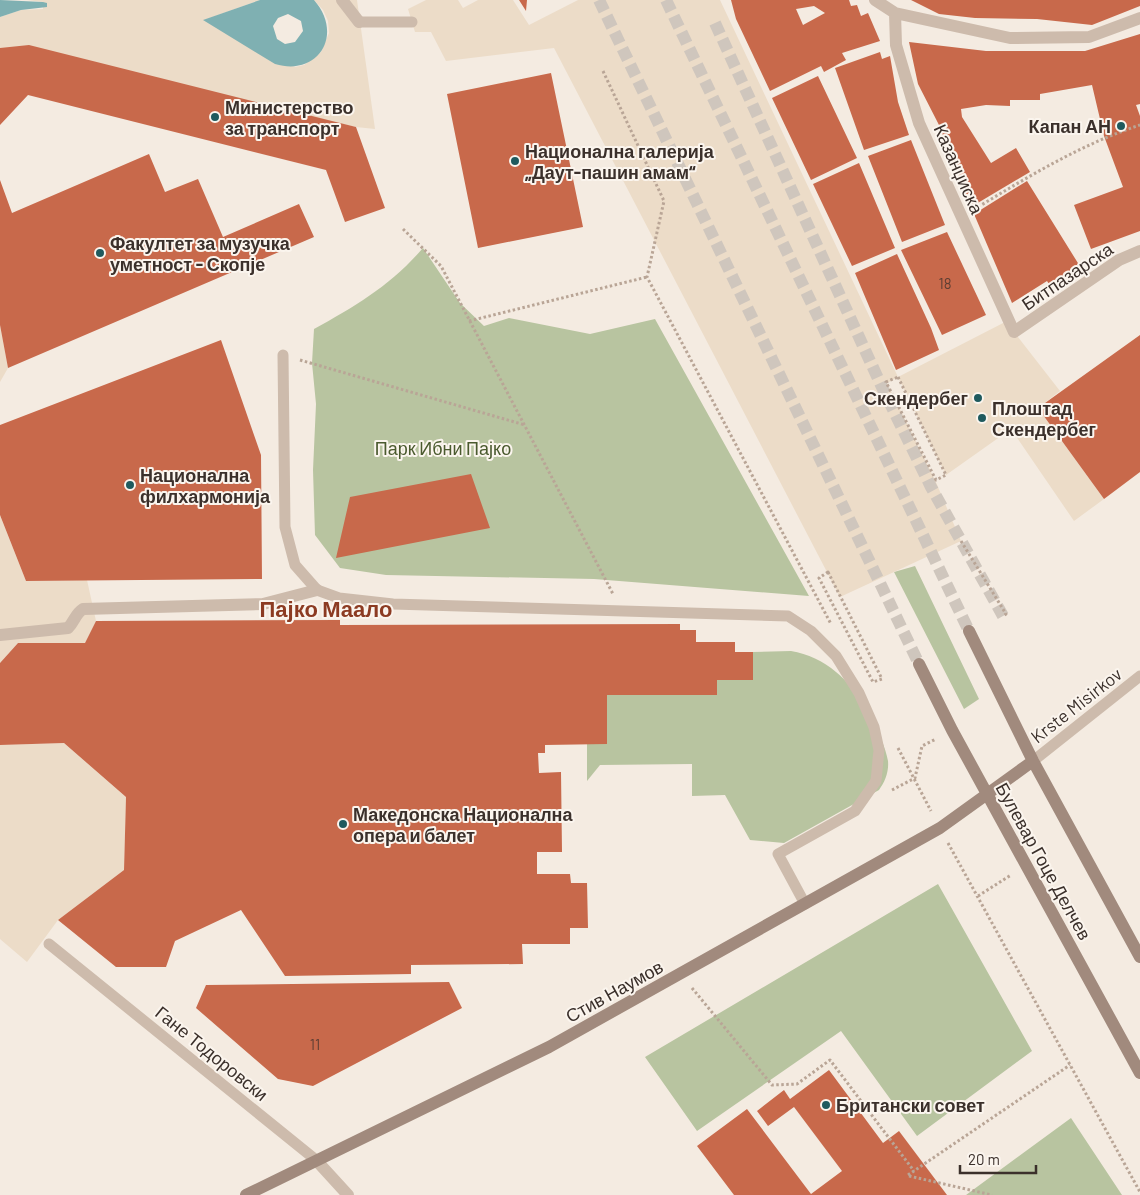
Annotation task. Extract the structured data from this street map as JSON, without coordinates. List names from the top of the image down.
{
  "streets": {
    "street": [
      "Казанџиска",
      "Битпазарска",
      "Булевар Гоце Делчев",
      "Стив Наумов",
      "Гане Тодоровски"
    ],
    "lane": ["Krste Misirkov"]
  },
  "crossings": [
    ["Казанџиска", "Битпазарска"],
    ["Krste Misirkov", "Стив Наумов"],
    ["Булевар Гоце Делчев", "Стив Наумов"],
    ["Стив Наумов", "Гане Тодоровски"]
  ],
  "districts": ["Пајко Маало"],
  "parks": ["Парк Ибни Пајко"],
  "places": [
    "Министерство за транспорт",
    "Капан АН",
    "Национална галерија „Даут-пашин амам“",
    "Факултет за музучка уметност - Скопје",
    "Скендербег",
    "Плоштад Скендербег",
    "Национална филхармонија",
    "Македонска Национална опера и балет",
    "Британски совет"
  ],
  "house_numbers": ["18", "11"],
  "scale_bar": "20 m"
}
